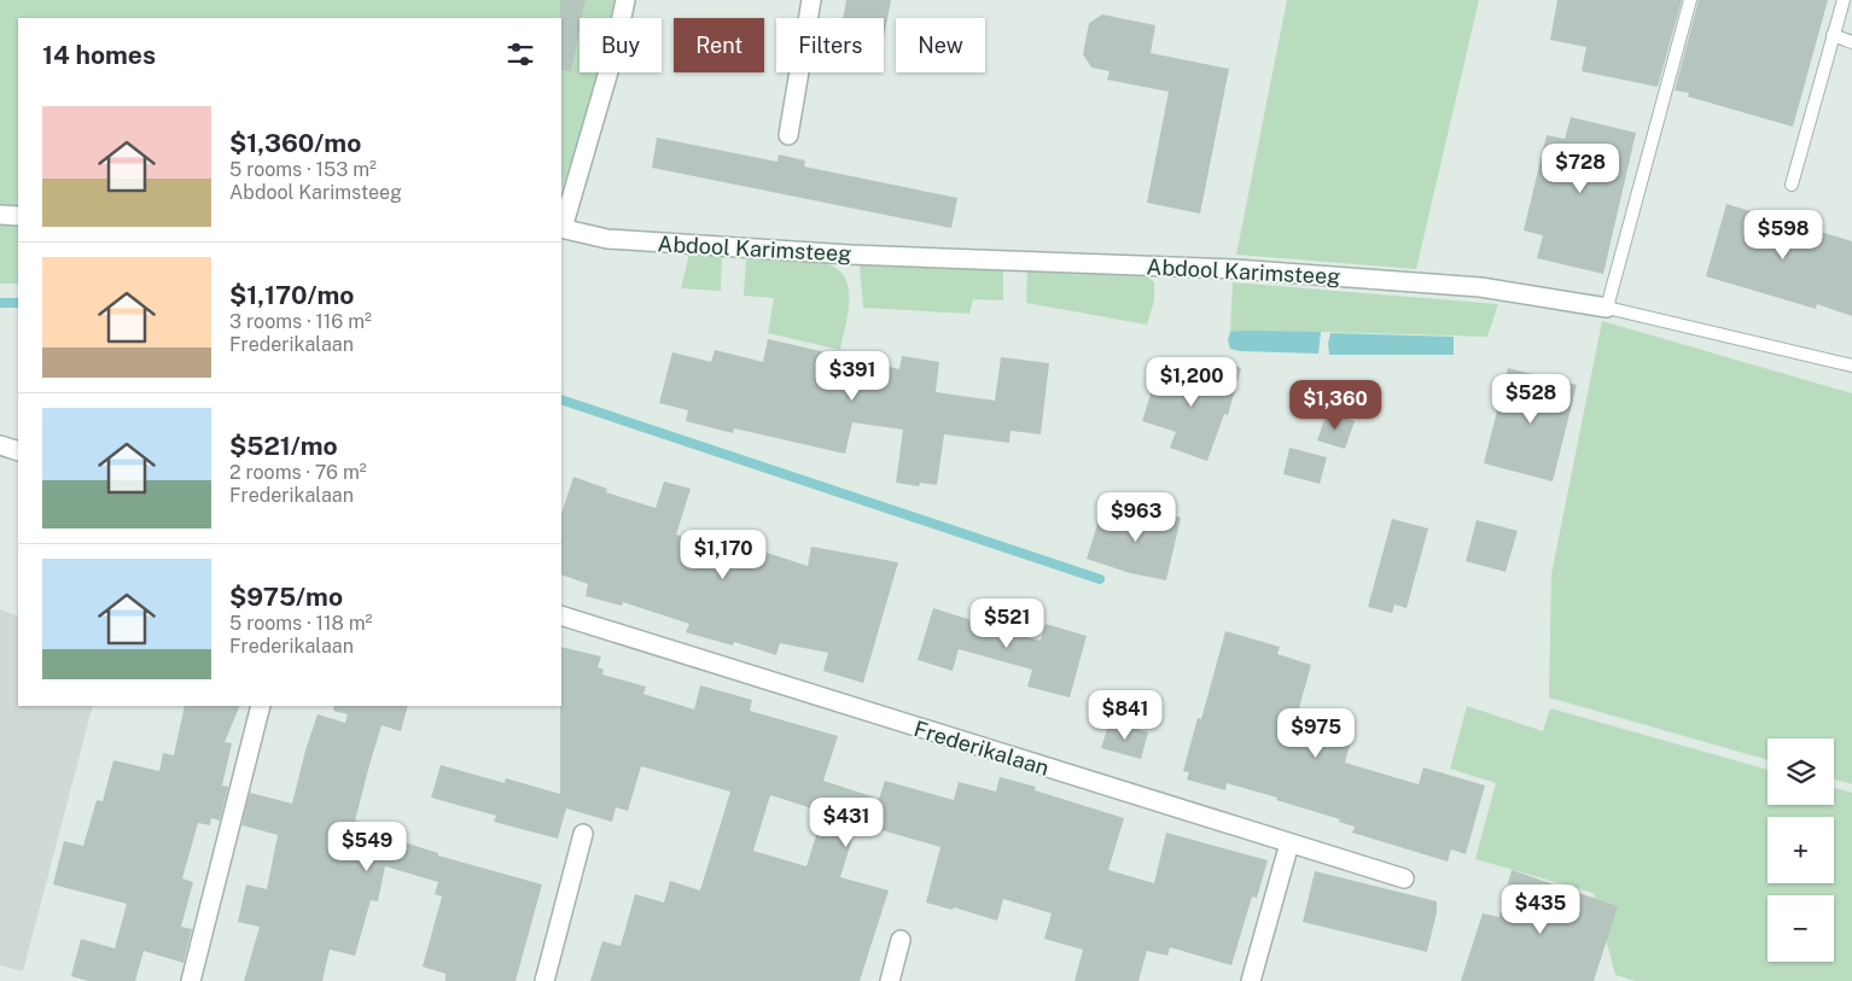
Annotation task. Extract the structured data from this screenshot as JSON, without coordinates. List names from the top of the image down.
{
  "streets": {
    "street": ["Abdool Karimsteeg", "Frederikalaan"]
  },
  "page": {
    "chip": [
      "Buy",
      "Rent",
      "Filters",
      "New"
    ],
    "heading": "14 homes",
    "list": [
      {
        "name": "$1,360/mo",
        "note": "5 rooms · 153 m² · Abdool Karimsteeg"
      },
      {
        "name": "$1,170/mo",
        "note": "3 rooms · 116 m² · Frederikalaan"
      },
      {
        "name": "$521/mo",
        "note": "2 rooms · 76 m² · Frederikalaan"
      },
      {
        "name": "$975/mo",
        "note": "5 rooms · 118 m² · Frederikalaan"
      }
    ],
    "price": [
      "$728",
      "$598",
      "$391",
      "$1,200",
      "$528",
      "$1,360",
      "$963",
      "$1,170",
      "$521",
      "$841",
      "$975",
      "$431",
      "$549",
      "$435"
    ],
    "map_buttons": ["+", "−"]
  }
}
